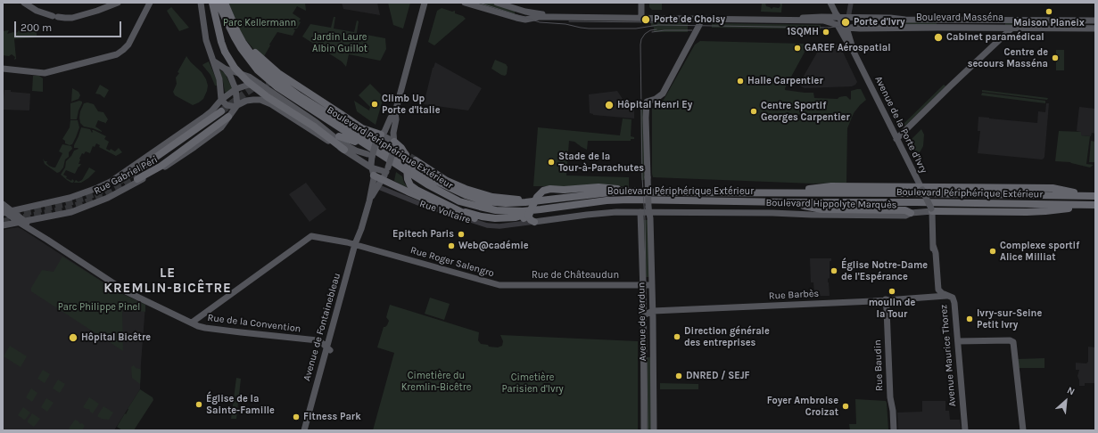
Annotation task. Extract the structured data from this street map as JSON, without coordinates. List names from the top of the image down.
{
  "streets": {
    "highway": ["Boulevard Périphérique Extérieur"],
    "main road": [
      "Boulevard Masséna",
      "Avenue de la Porte d'Ivry",
      "Rue Gabriel Péri",
      "Boulevard Hippolyte Marquès",
      "Rue Roger Salengro",
      "Rue de Châteaudun",
      "Rue Barbès",
      "Avenue de Verdun",
      "Rue de la Convention",
      "Avenue de Fontainebleau",
      "Avenue Maurice Thorez",
      "Rue Baudin"
    ],
    "street": ["Rue Voltaire"]
  },
  "crossings": [
    ["Boulevard Masséna", "Avenue de la Porte d'Ivry"],
    ["Avenue de la Porte d'Ivry", "Boulevard Hippolyte Marquès"],
    ["Avenue de la Porte d'Ivry", "Avenue Maurice Thorez"],
    ["Rue Gabriel Péri", "Rue de la Convention"],
    ["Boulevard Hippolyte Marquès", "Rue Voltaire"],
    ["Boulevard Hippolyte Marquès", "Avenue de Verdun"],
    ["Boulevard Hippolyte Marquès", "Avenue Maurice Thorez"],
    ["Rue Voltaire", "Avenue de Fontainebleau"],
    ["Rue Roger Salengro", "Rue de Châteaudun"],
    ["Rue Roger Salengro", "Rue de la Convention"],
    ["Rue Roger Salengro", "Avenue de Fontainebleau"],
    ["Rue de Châteaudun", "Avenue de Verdun"],
    ["Rue Barbès", "Avenue de Verdun"],
    ["Rue Barbès", "Avenue Maurice Thorez"],
    ["Rue Barbès", "Rue Baudin"],
    ["Rue de la Convention", "Avenue de Fontainebleau"]
  ],
  "districts": ["LE KREMLIN-BICÊTRE"],
  "parks": [
    "Parc Kellermann",
    "Jardin Laure Albin Guillot",
    "Parc Philippe Pinel",
    "Cimetière du Kremlin-Bicêtre",
    "Cimetière Parisien d'Ivry"
  ],
  "places": [
    "Maison Planeix",
    "Porte de Choisy",
    "Porte d'Ivry",
    "1SQMH",
    "Cabinet paramédical",
    "GAREF Aérospatial",
    "Centre de secours Masséna",
    "Halle Carpentier",
    "Climb Up Porte d'Italie",
    "Hôpital Henri Ey",
    "Centre Sportif Georges Carpentier",
    "Stade de la Tour-à-Parachutes",
    "Epitech Paris",
    "Web@cadémie",
    "Complexe sportif Alice Milliat",
    "Église Notre-Dame de l'Espérance",
    "moulin de la Tour",
    "Ivry-sur-Seine Petit Ivry",
    "Direction générale des entreprises",
    "Hôpital Bicêtre",
    "DNRED / SEJF",
    "Église de la Sainte-Famille",
    "Foyer Ambroise Croizat",
    "Fitness Park"
  ],
  "scale_bar": "200 m",
  "north": "top right"
}
